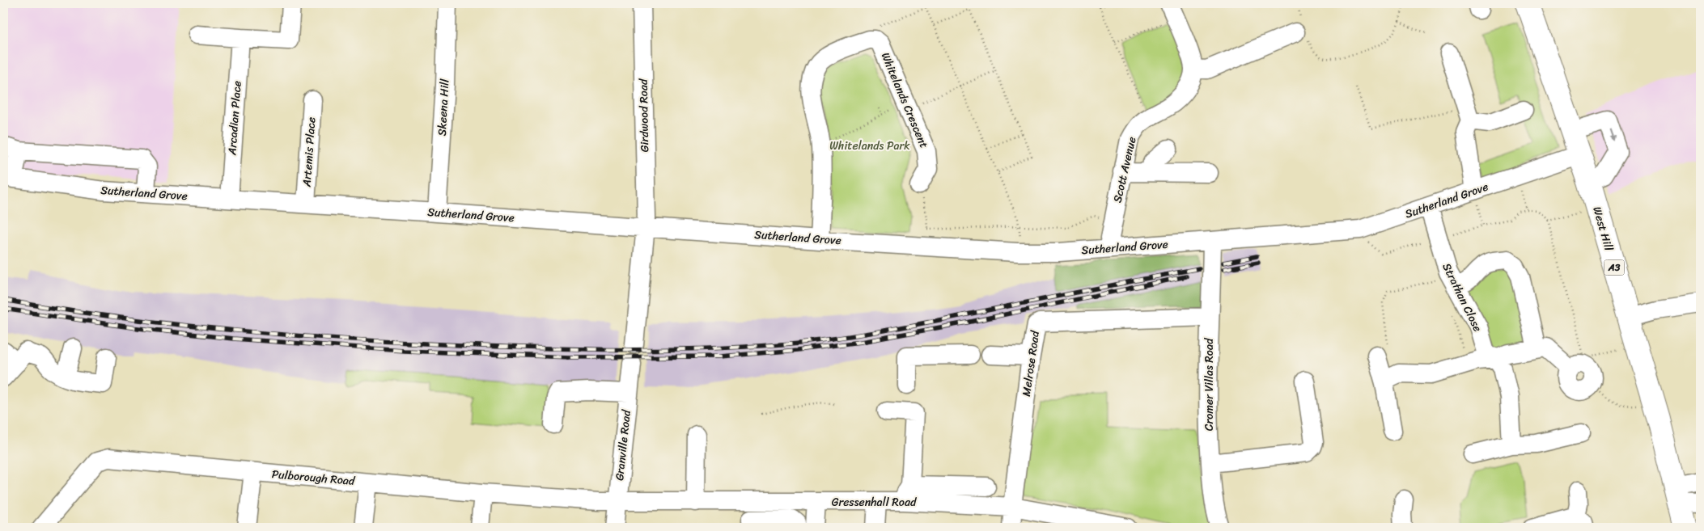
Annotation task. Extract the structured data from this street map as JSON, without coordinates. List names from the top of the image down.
{
  "streets": {
    "highway": ["West Hill", "A3"],
    "street": [
      "Whitelands Crescent",
      "Skeena Hill",
      "Girdwood Road",
      "Arcadian Place",
      "Artemis Place",
      "Scott Avenue",
      "Sutherland Grove",
      "Strathan Close",
      "Melrose Road",
      "Cromer Villas Road",
      "Granville Road",
      "Pulborough Road",
      "Gressenhall Road"
    ]
  },
  "crossings": [
    ["Whitelands Crescent", "Sutherland Grove"],
    ["Skeena Hill", "Sutherland Grove"],
    ["Girdwood Road", "Sutherland Grove"],
    ["Arcadian Place", "Sutherland Grove"],
    ["Artemis Place", "Sutherland Grove"],
    ["Scott Avenue", "Sutherland Grove"],
    ["Sutherland Grove", "West Hill"],
    ["Sutherland Grove", "Strathan Close"],
    ["Sutherland Grove", "Cromer Villas Road"],
    ["Melrose Road", "Cromer Villas Road"],
    ["Melrose Road", "Gressenhall Road"],
    ["Granville Road", "Pulborough Road"],
    ["Granville Road", "Gressenhall Road"],
    ["Pulborough Road", "Gressenhall Road"]
  ],
  "parks": ["Whitelands Park"]
}
